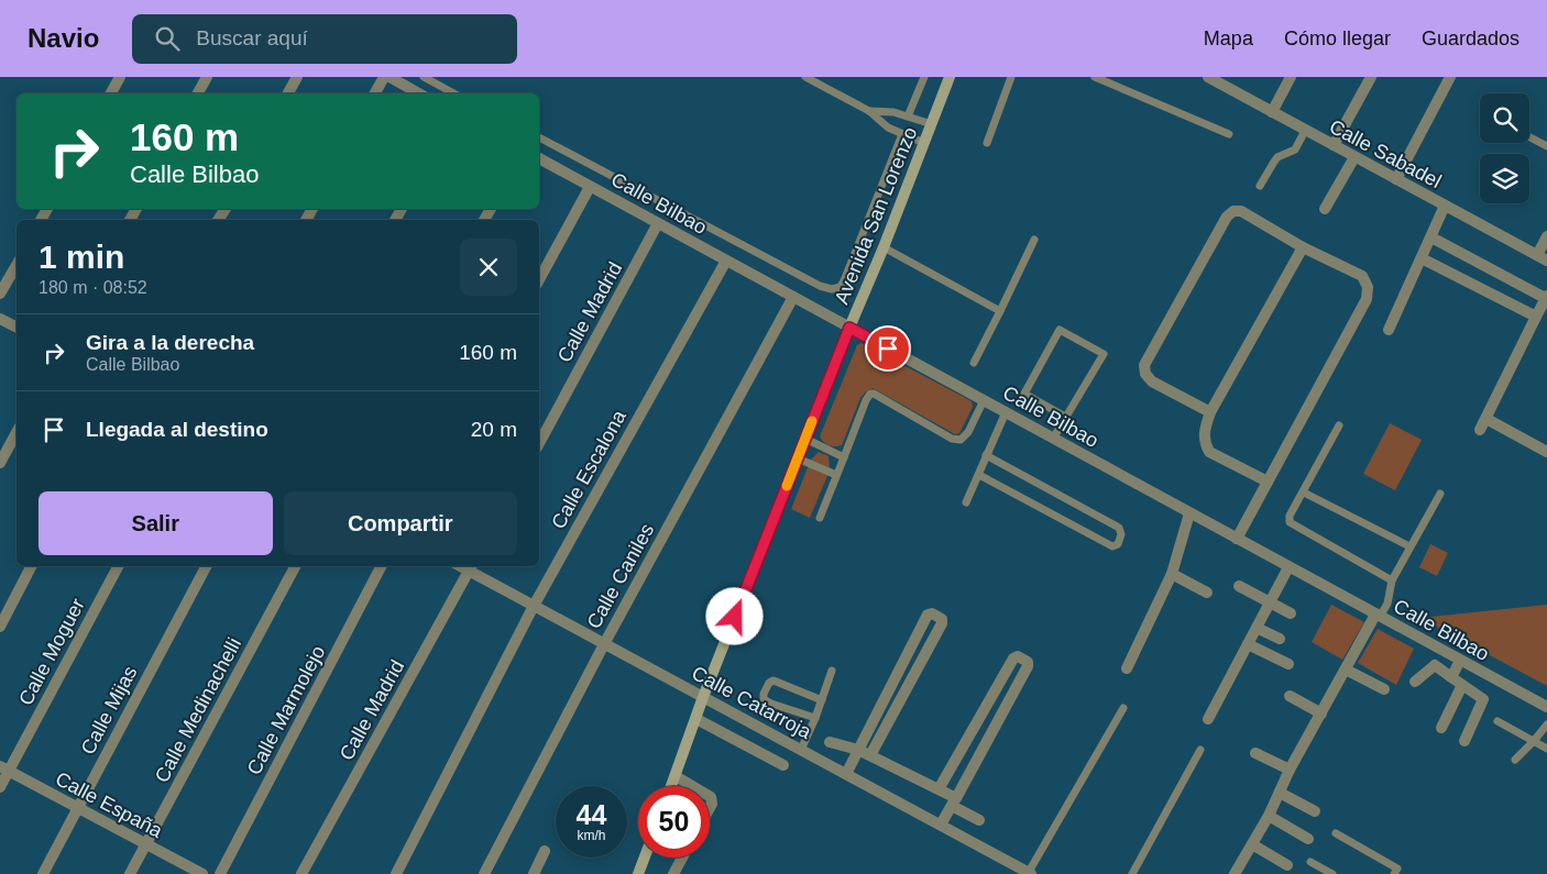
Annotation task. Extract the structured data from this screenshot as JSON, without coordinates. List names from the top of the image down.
{
  "streets": {
    "main road": ["Avenida San Lorenzo"],
    "street": [
      "Calle Sabadel",
      "Calle Bilbao",
      "Calle Madrid",
      "Calle Escalona",
      "Calle Caniles",
      "Calle Moguer",
      "Calle Catarroja",
      "Calle Mijas",
      "Calle Medinachelli",
      "Calle Marmolejo",
      "Calle España"
    ]
  },
  "crossings": [
    ["Calle Bilbao", "Avenida San Lorenzo"],
    ["Calle Bilbao", "Calle Madrid"],
    ["Calle Bilbao", "Calle Escalona"],
    ["Calle Bilbao", "Calle Caniles"],
    ["Avenida San Lorenzo", "Calle Catarroja"],
    ["Calle Madrid", "Calle Catarroja"],
    ["Calle Escalona", "Calle Catarroja"],
    ["Calle Caniles", "Calle Catarroja"],
    ["Calle Moguer", "Calle España"],
    ["Calle Mijas", "Calle España"],
    ["Calle Medinachelli", "Calle España"]
  ],
  "page": {
    "header": "Navio",
    "search": "Buscar aquí",
    "nav": ["Mapa", "Cómo llegar", "Guardados"],
    "turn": ["160 m", "Calle Bilbao"],
    "heading": ["1 min", "180 m · 08:52"],
    "list": [
      {
        "name": "Gira a la derecha",
        "note": "Calle Bilbao",
        "value": "160 m"
      },
      {
        "name": "Llegada al destino",
        "value": "20 m"
      }
    ],
    "buttons": ["Salir", "Compartir"],
    "speed": "44 km/h",
    "limit": "50"
  }
}
